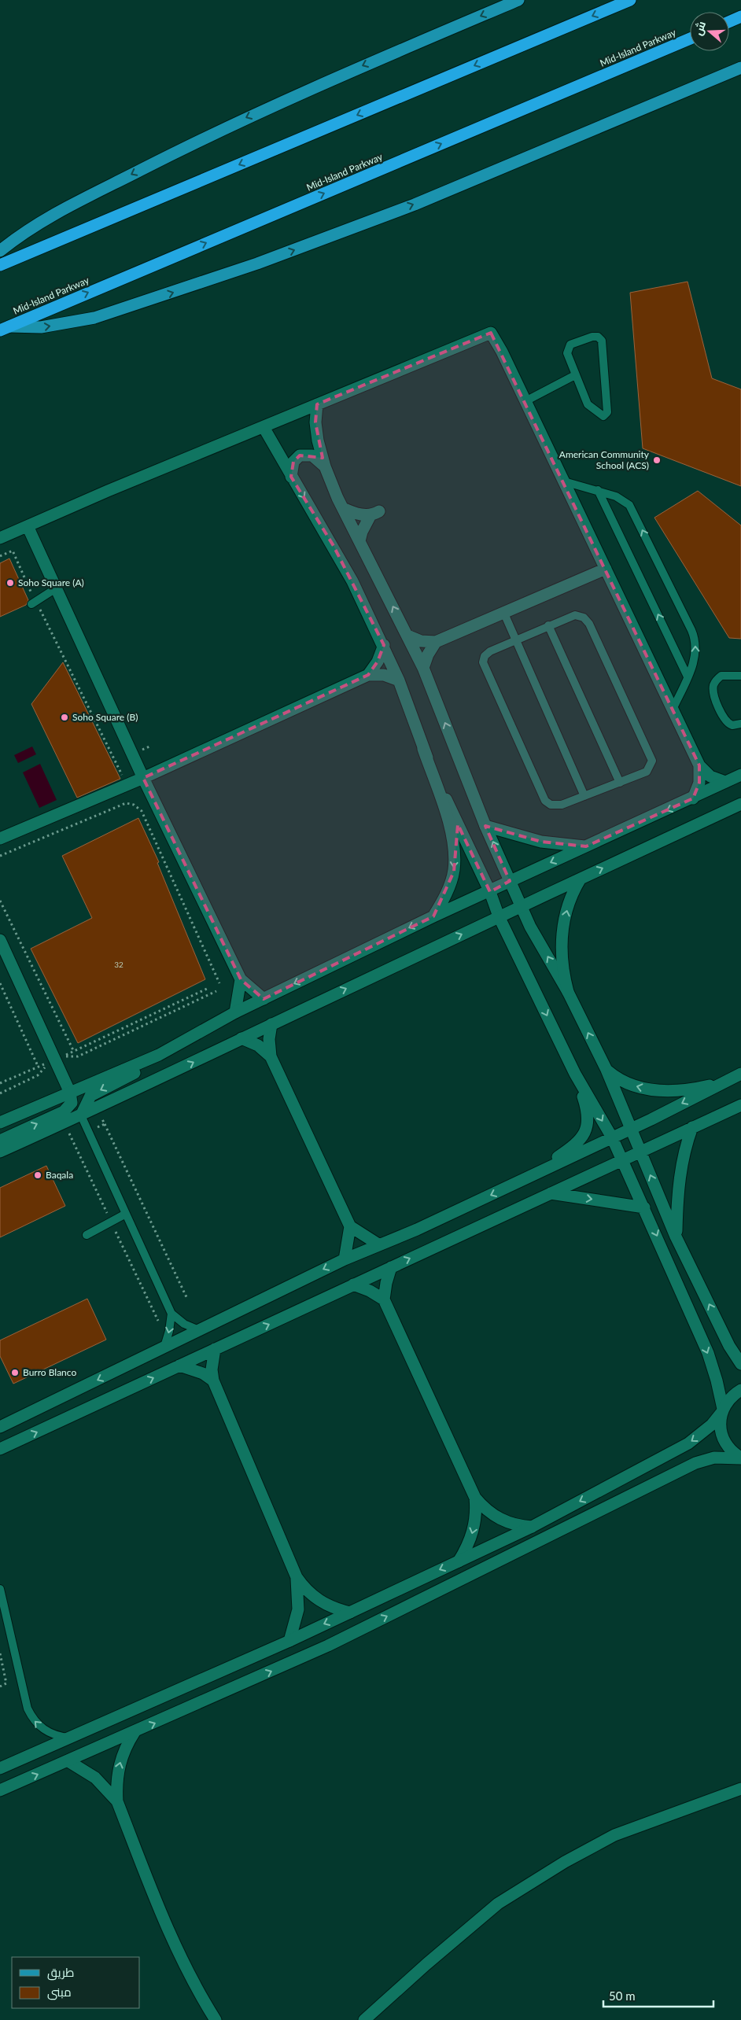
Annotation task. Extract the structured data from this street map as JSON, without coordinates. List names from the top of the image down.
{
  "streets": {
    "highway": ["Mid-Island Parkway"]
  },
  "places": [
    "American Community School (ACS)",
    "Soho Square (A)",
    "Soho Square (B)",
    "Baqala",
    "Burro Blanco"
  ],
  "house_numbers": ["32"],
  "legend": ["طريق", "مبنى"],
  "scale_bar": "50 m",
  "north": "left"
}
